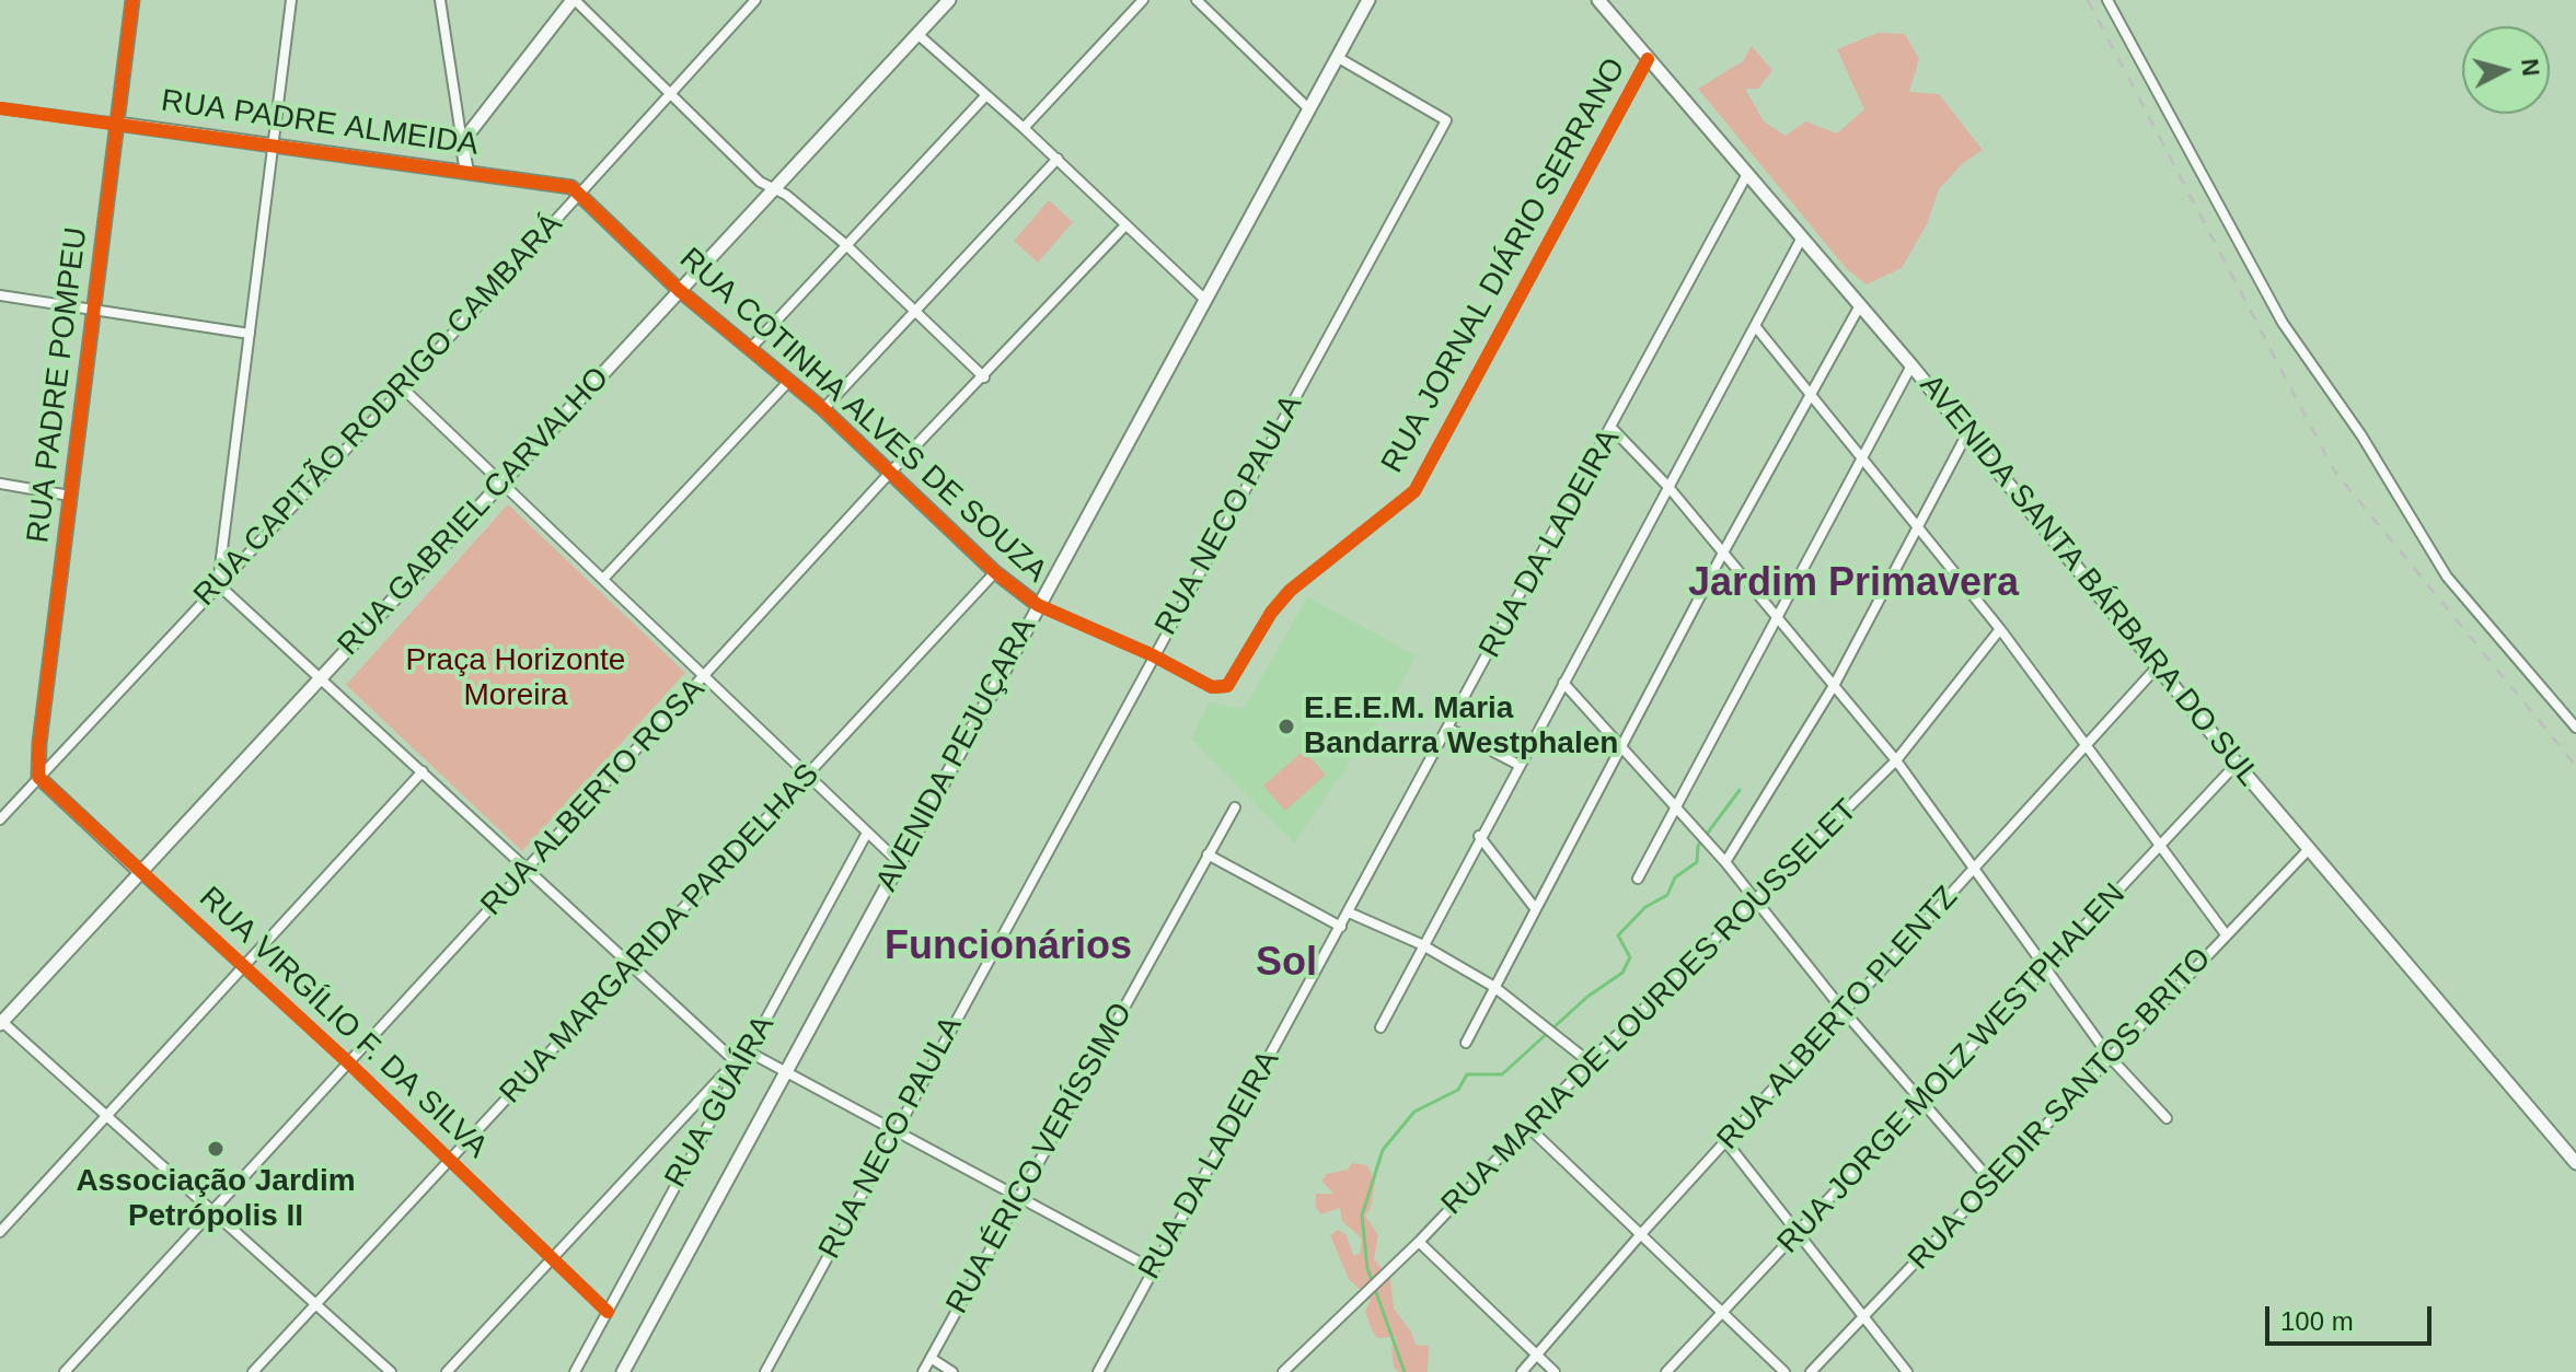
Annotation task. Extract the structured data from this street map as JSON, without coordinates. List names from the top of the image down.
{
  "streets": {
    "street": [
      "RUA PADRE ALMEIDA",
      "RUA JORNAL DIÁRIO SERRANO",
      "RUA PADRE POMPEU",
      "RUA CAPITÃO RODRIGO CAMBARÁ",
      "RUA COTINHA ALVES DE SOUZA",
      "RUA GABRIEL CARVALHO",
      "RUA NECO PAULA",
      "RUA DA LADEIRA",
      "AVENIDA SANTA BÁRBARA DO SUL",
      "AVENIDA PEJUÇARA",
      "RUA ALBERTO ROSA",
      "RUA MARGARIDA PARDELHAS",
      "RUA MARIA DE LOURDES ROUSSELET",
      "RUA ALBERTO PLENTZ",
      "RUA VIRGÍLIO F. DA SILVA",
      "RUA JORGE MOLZ WESTPHALEN",
      "RUA GUAÍRA",
      "RUA OSEDIR SANTOS BRITO",
      "RUA ÉRICO VERÍSSIMO"
    ]
  },
  "crossings": [
    ["RUA PADRE ALMEIDA", "RUA PADRE POMPEU"],
    ["RUA PADRE ALMEIDA", "RUA CAPITÃO RODRIGO CAMBARÁ"],
    ["RUA PADRE ALMEIDA", "RUA COTINHA ALVES DE SOUZA"],
    ["RUA JORNAL DIÁRIO SERRANO", "RUA COTINHA ALVES DE SOUZA"],
    ["RUA JORNAL DIÁRIO SERRANO", "AVENIDA SANTA BÁRBARA DO SUL"],
    ["RUA PADRE POMPEU", "RUA CAPITÃO RODRIGO CAMBARÁ"],
    ["RUA PADRE POMPEU", "RUA VIRGÍLIO F. DA SILVA"],
    ["RUA CAPITÃO RODRIGO CAMBARÁ", "RUA COTINHA ALVES DE SOUZA"],
    ["RUA CAPITÃO RODRIGO CAMBARÁ", "RUA VIRGÍLIO F. DA SILVA"],
    ["RUA COTINHA ALVES DE SOUZA", "RUA GABRIEL CARVALHO"],
    ["RUA COTINHA ALVES DE SOUZA", "RUA NECO PAULA"],
    ["RUA COTINHA ALVES DE SOUZA", "AVENIDA PEJUÇARA"],
    ["RUA COTINHA ALVES DE SOUZA", "RUA ALBERTO ROSA"],
    ["RUA COTINHA ALVES DE SOUZA", "RUA MARGARIDA PARDELHAS"],
    ["RUA GABRIEL CARVALHO", "RUA VIRGÍLIO F. DA SILVA"],
    ["RUA NECO PAULA", "AVENIDA PEJUÇARA"],
    ["RUA DA LADEIRA", "AVENIDA SANTA BÁRBARA DO SUL"],
    ["AVENIDA SANTA BÁRBARA DO SUL", "RUA ALBERTO PLENTZ"],
    ["AVENIDA SANTA BÁRBARA DO SUL", "RUA JORGE MOLZ WESTPHALEN"],
    ["AVENIDA SANTA BÁRBARA DO SUL", "RUA OSEDIR SANTOS BRITO"],
    ["RUA ALBERTO ROSA", "RUA VIRGÍLIO F. DA SILVA"],
    ["RUA MARGARIDA PARDELHAS", "RUA VIRGÍLIO F. DA SILVA"],
    ["RUA VIRGÍLIO F. DA SILVA", "RUA GUAÍRA"]
  ],
  "districts": ["Jardim Primavera", "Funcionários", "Sol"],
  "parks": ["Praça Horizonte Moreira"],
  "places": ["E.E.E.M. Maria Bandarra Westphalen", "Associação Jardim Petrópolis II"],
  "scale_bar": "100 m",
  "north": "right"
}
